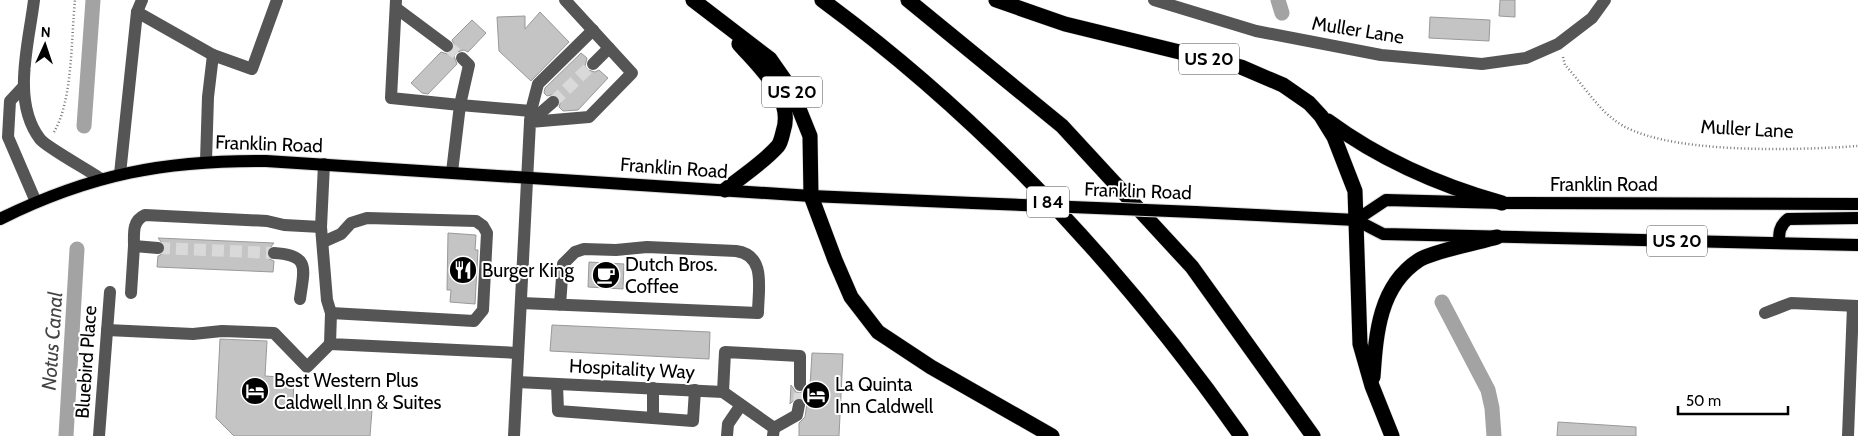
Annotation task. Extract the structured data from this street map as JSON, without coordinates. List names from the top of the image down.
{
  "streets": {
    "highway": ["US 20", "I 84"],
    "main road": ["Franklin Road"],
    "street": ["Muller Lane", "Bluebird Place", "Hospitality Way"]
  },
  "crossings": [
    ["US 20", "Franklin Road"]
  ],
  "water": ["Notus Canal"],
  "places": {
    "restaurant": ["Burger King"],
    "cafe": ["Dutch Bros. Coffee"],
    "hotel": ["Best Western Plus Caldwell Inn & Suites", "La Quinta Inn Caldwell"]
  },
  "scale_bar": "50 m",
  "north": "top"
}
